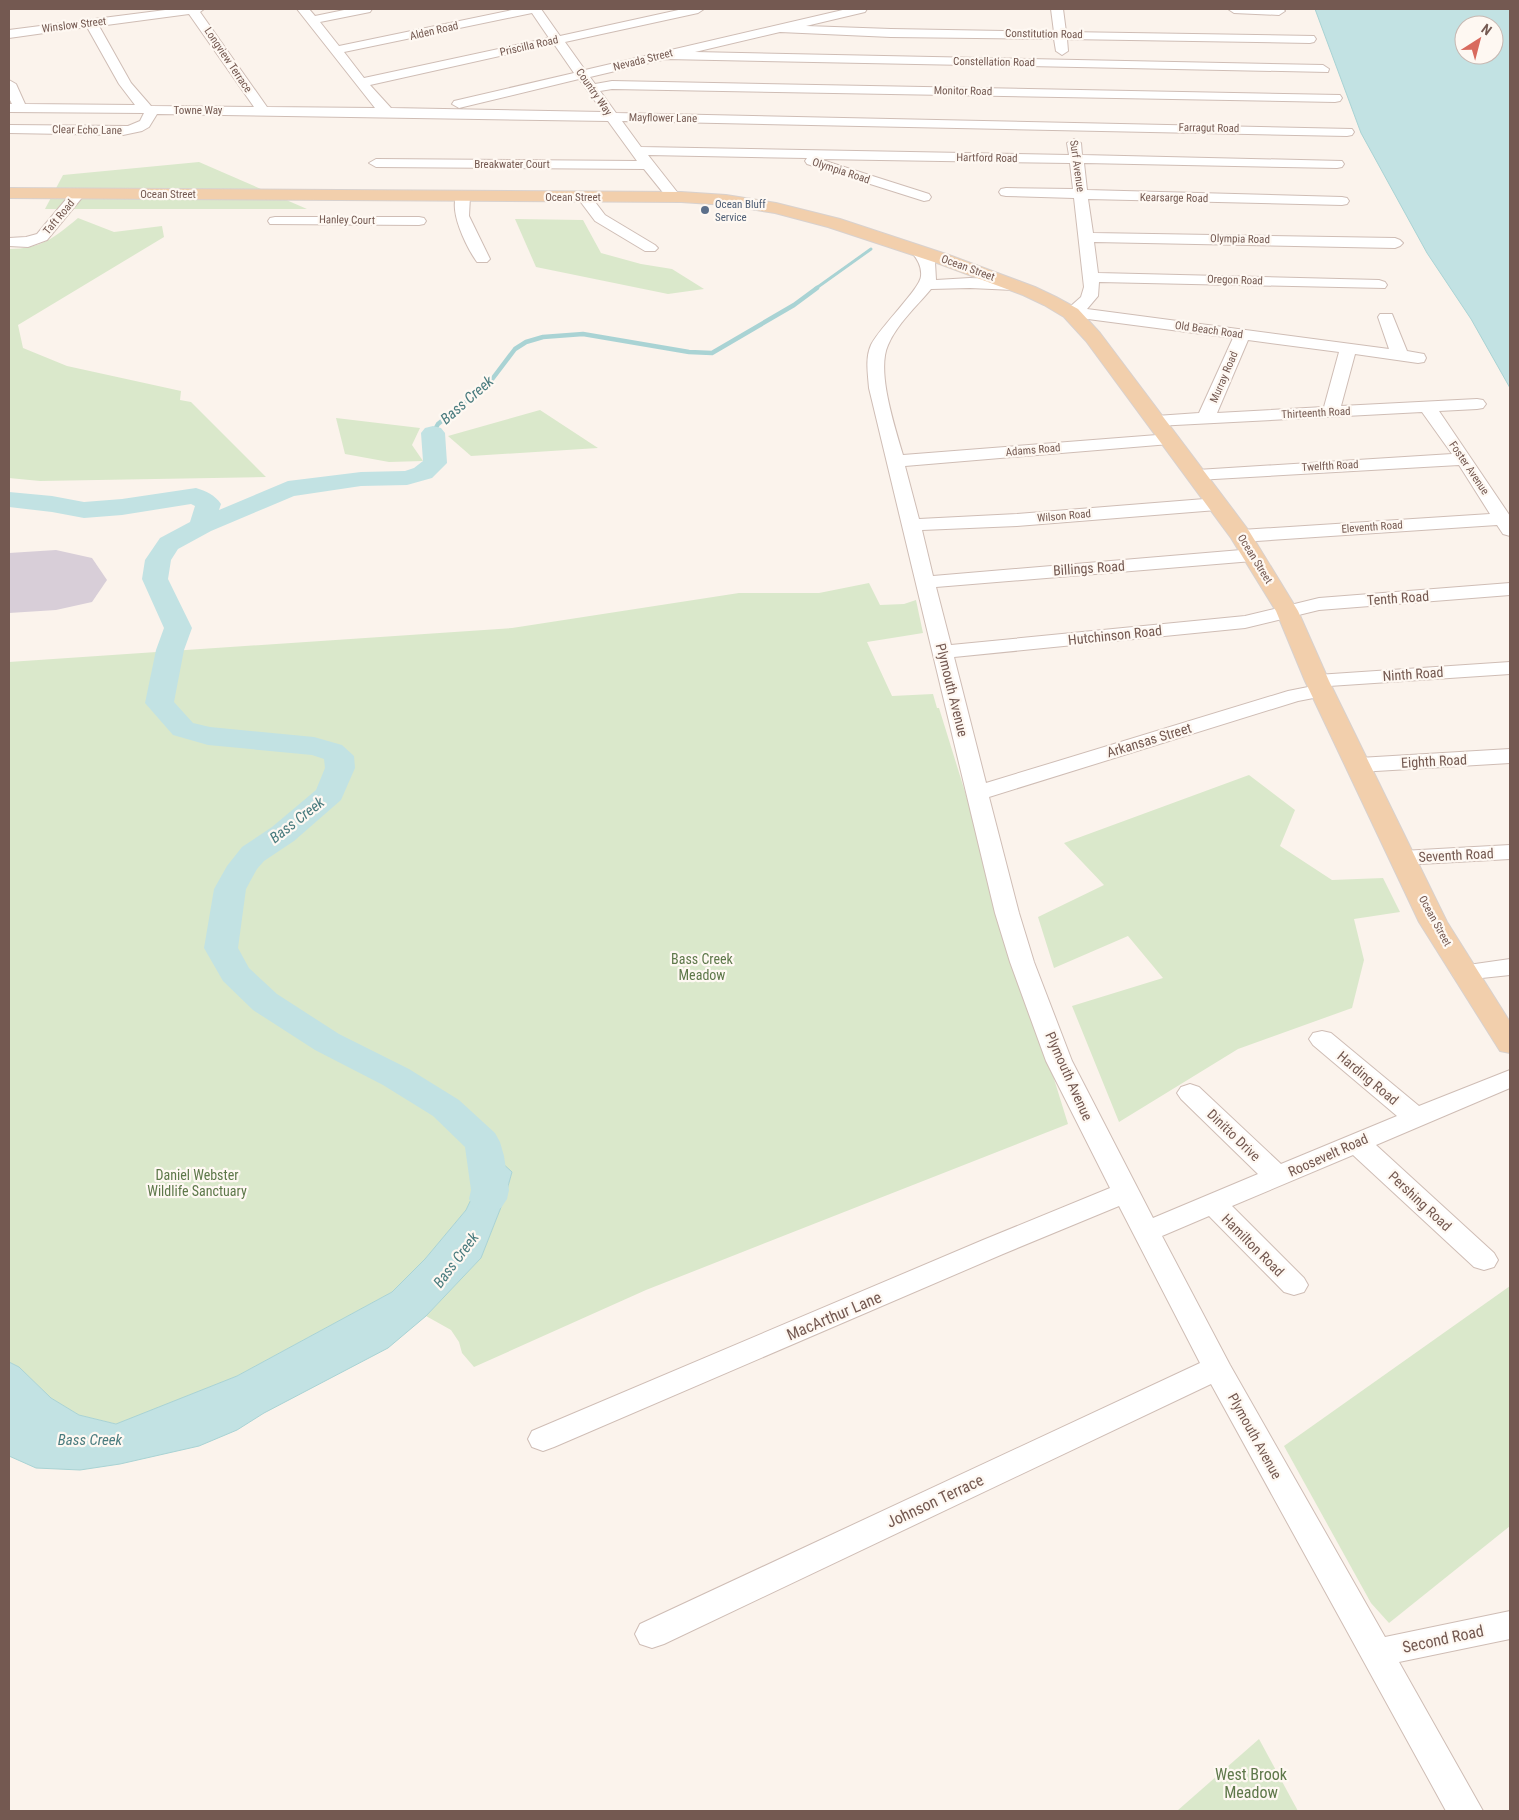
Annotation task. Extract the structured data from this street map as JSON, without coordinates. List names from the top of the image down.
{
  "streets": {
    "main road": ["Ocean Street"],
    "street": [
      "Winslow Street",
      "Alden Road",
      "Constitution Road",
      "Priscilla Road",
      "Longview Terrace",
      "Nevada Street",
      "Constellation Road",
      "Monitor Road",
      "Country Way",
      "Towne Way",
      "Mayflower Lane",
      "Farragut Road",
      "Clear Echo Lane",
      "Hartford Road",
      "Breakwater Court",
      "Surf Avenue",
      "Olympia Road",
      "Kearsarge Road",
      "Taft Road",
      "Hanley Court",
      "Oregon Road",
      "Old Beach Road",
      "Murray Road",
      "Thirteenth Road",
      "Adams Road",
      "Twelfth Road",
      "Foster Avenue",
      "Wilson Road",
      "Eleventh Road",
      "Billings Road",
      "Tenth Road",
      "Hutchinson Road",
      "Ninth Road",
      "Plymouth Avenue",
      "Arkansas Street",
      "Eighth Road",
      "Seventh Road",
      "Harding Road",
      "Dinitto Drive",
      "Roosevelt Road",
      "Pershing Road",
      "Hamilton Road",
      "MacArthur Lane",
      "Johnson Terrace",
      "Second Road"
    ]
  },
  "crossings": [
    ["Winslow Street", "Longview Terrace"],
    ["Alden Road", "Country Way"],
    ["Constitution Road", "Nevada Street"],
    ["Constitution Road", "Surf Avenue"],
    ["Priscilla Road", "Country Way"],
    ["Longview Terrace", "Towne Way"],
    ["Nevada Street", "Constellation Road"],
    ["Nevada Street", "Country Way"],
    ["Nevada Street", "Mayflower Lane"],
    ["Constellation Road", "Surf Avenue"],
    ["Monitor Road", "Country Way"],
    ["Monitor Road", "Surf Avenue"],
    ["Country Way", "Mayflower Lane"],
    ["Country Way", "Hartford Road"],
    ["Country Way", "Breakwater Court"],
    ["Country Way", "Ocean Street"],
    ["Towne Way", "Mayflower Lane"],
    ["Towne Way", "Clear Echo Lane"],
    ["Mayflower Lane", "Farragut Road"],
    ["Mayflower Lane", "Surf Avenue"],
    ["Farragut Road", "Surf Avenue"],
    ["Hartford Road", "Surf Avenue"],
    ["Hartford Road", "Olympia Road"],
    ["Surf Avenue", "Olympia Road"],
    ["Surf Avenue", "Ocean Street"],
    ["Surf Avenue", "Kearsarge Road"],
    ["Surf Avenue", "Oregon Road"],
    ["Surf Avenue", "Old Beach Road"],
    ["Ocean Street", "Taft Road"],
    ["Ocean Street", "Hanley Court"],
    ["Ocean Street", "Old Beach Road"],
    ["Ocean Street", "Thirteenth Road"],
    ["Ocean Street", "Adams Road"],
    ["Ocean Street", "Twelfth Road"],
    ["Ocean Street", "Wilson Road"],
    ["Ocean Street", "Eleventh Road"],
    ["Ocean Street", "Billings Road"],
    ["Ocean Street", "Tenth Road"],
    ["Ocean Street", "Hutchinson Road"],
    ["Ocean Street", "Ninth Road"],
    ["Ocean Street", "Arkansas Street"],
    ["Ocean Street", "Eighth Road"],
    ["Ocean Street", "Seventh Road"],
    ["Old Beach Road", "Murray Road"],
    ["Murray Road", "Thirteenth Road"],
    ["Thirteenth Road", "Adams Road"],
    ["Thirteenth Road", "Foster Avenue"],
    ["Adams Road", "Plymouth Avenue"],
    ["Twelfth Road", "Foster Avenue"],
    ["Foster Avenue", "Eleventh Road"],
    ["Wilson Road", "Plymouth Avenue"],
    ["Eleventh Road", "Billings Road"],
    ["Billings Road", "Plymouth Avenue"],
    ["Tenth Road", "Hutchinson Road"],
    ["Hutchinson Road", "Plymouth Avenue"],
    ["Ninth Road", "Arkansas Street"],
    ["Plymouth Avenue", "Arkansas Street"],
    ["Plymouth Avenue", "Roosevelt Road"],
    ["Plymouth Avenue", "MacArthur Lane"],
    ["Plymouth Avenue", "Johnson Terrace"],
    ["Plymouth Avenue", "Second Road"],
    ["Harding Road", "Roosevelt Road"],
    ["Dinitto Drive", "Roosevelt Road"],
    ["Roosevelt Road", "Pershing Road"],
    ["Roosevelt Road", "Hamilton Road"]
  ],
  "water": ["Bass Creek"],
  "parks": ["Bass Creek Meadow", "Daniel Webster Wildlife Sanctuary", "West Brook Meadow"],
  "places": ["Ocean Bluff Service"],
  "north": "top right"
}
